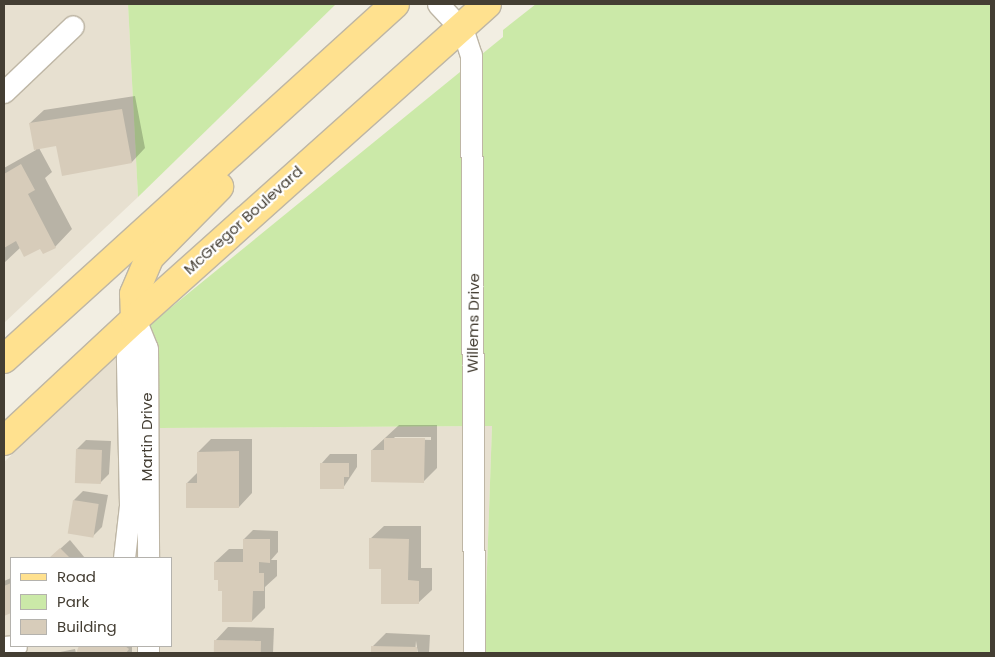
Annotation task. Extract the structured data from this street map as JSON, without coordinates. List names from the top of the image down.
{
  "streets": {
    "main road": ["McGregor Boulevard"],
    "street": ["Willems Drive", "Martin Drive"]
  },
  "crossings": [
    ["McGregor Boulevard", "Willems Drive"],
    ["McGregor Boulevard", "Martin Drive"]
  ],
  "legend": ["Road", "Park", "Building"]
}
